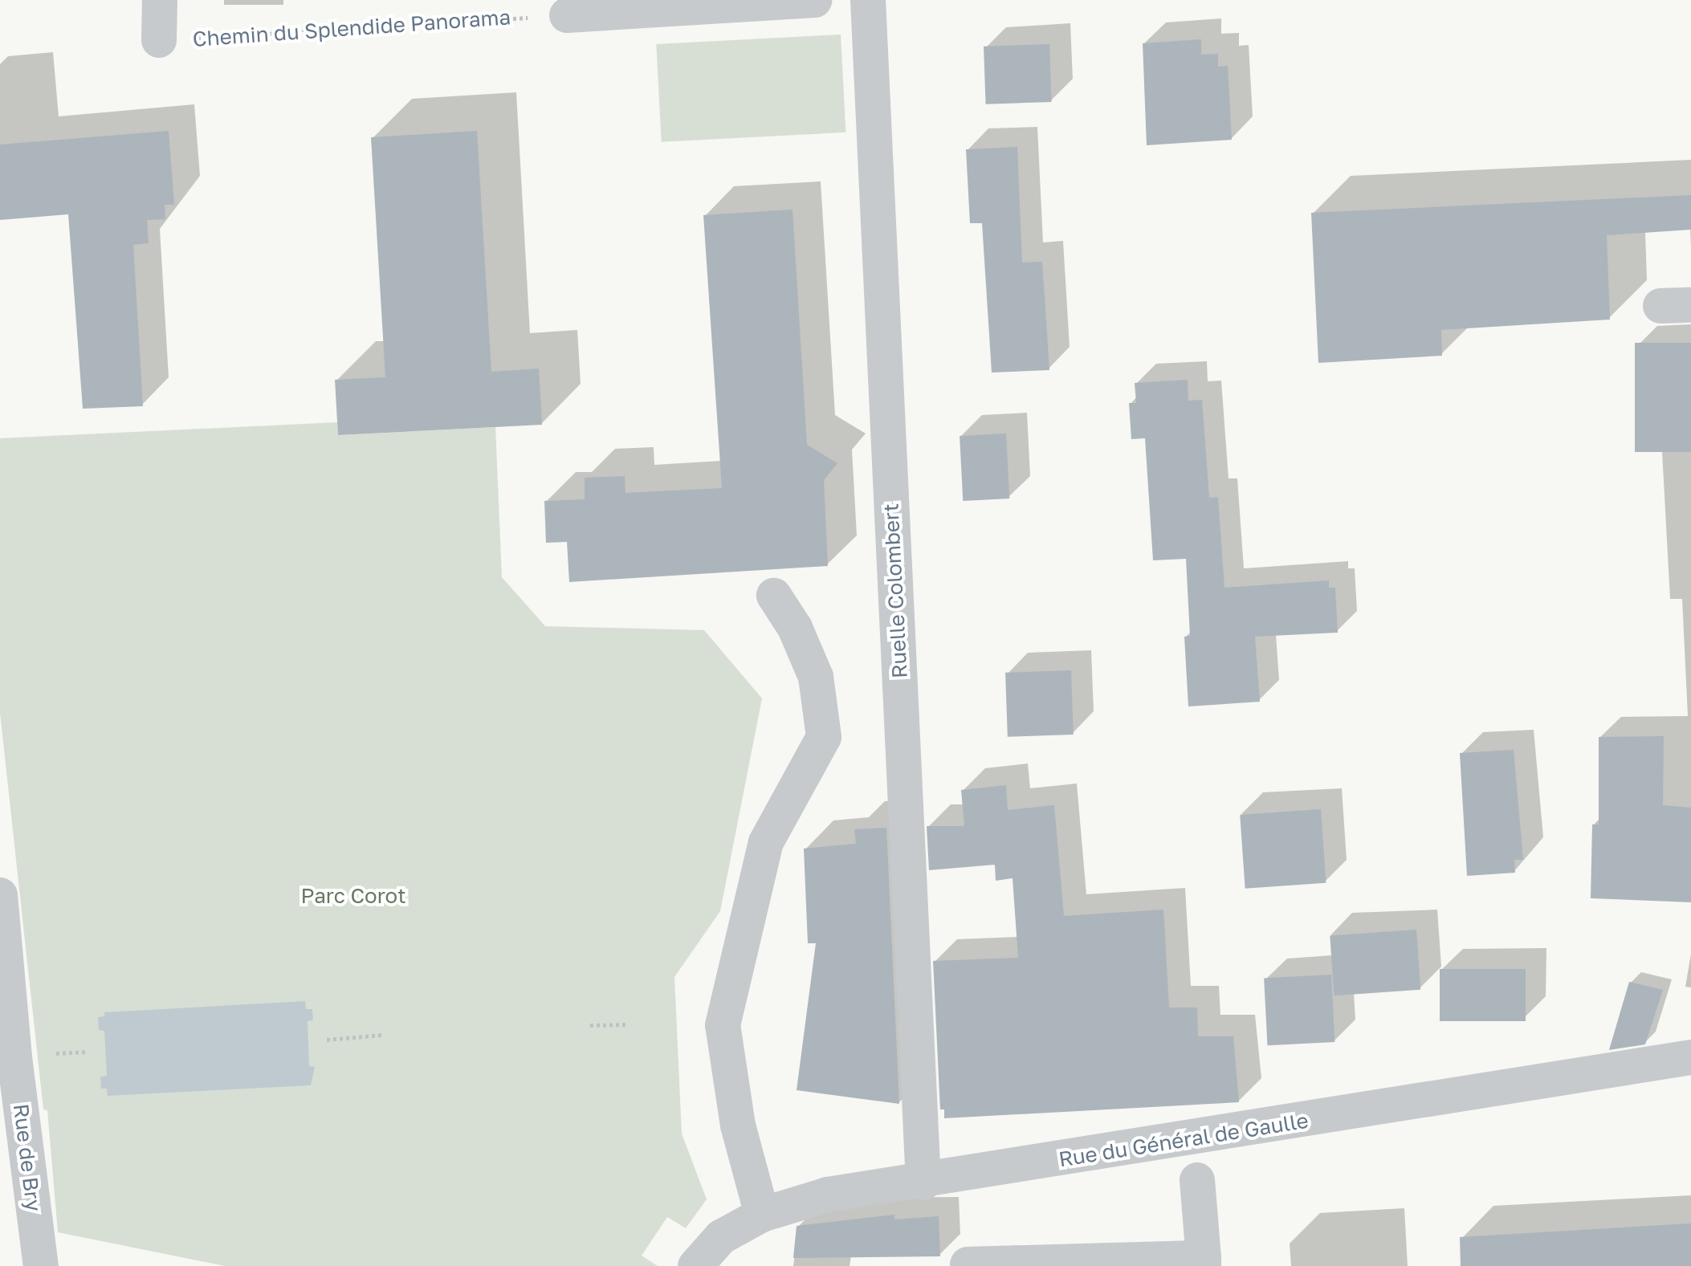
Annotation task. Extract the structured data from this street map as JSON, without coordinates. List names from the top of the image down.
{
  "streets": {
    "street": ["Ruelle Colombert", "Rue du Général de Gaulle", "Rue de Bry"],
    "path": ["Chemin du Splendide Panorama"]
  },
  "crossings": [
    ["Ruelle Colombert", "Rue du Général de Gaulle"]
  ],
  "parks": ["Parc Corot"]
}
